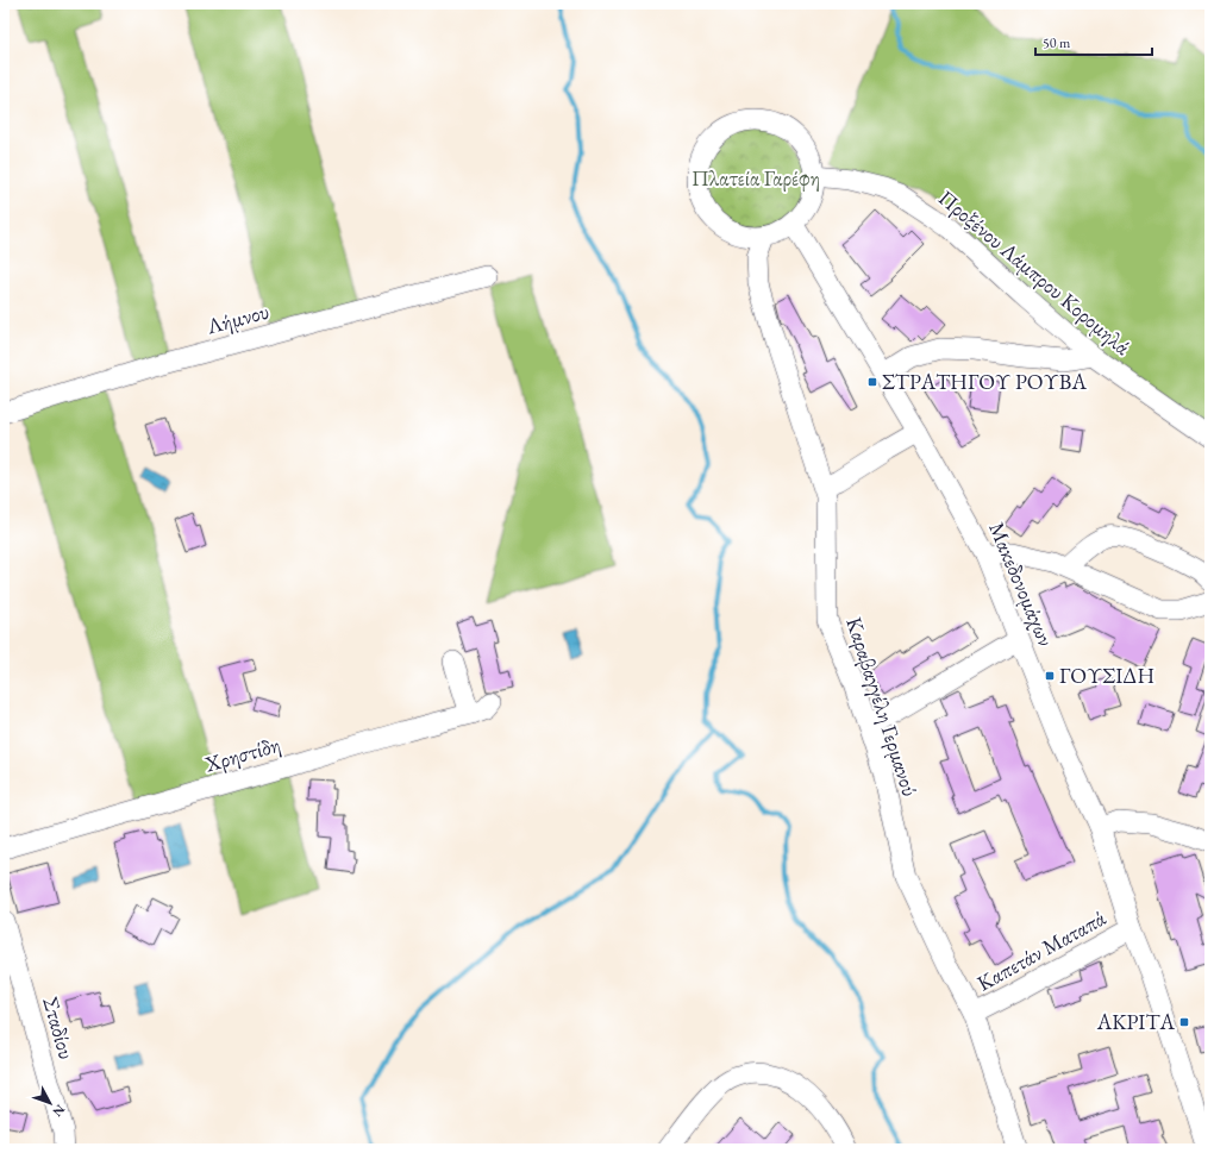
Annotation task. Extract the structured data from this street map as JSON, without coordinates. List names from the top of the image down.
{
  "streets": {
    "street": [
      "Προξένου Λάμπρου Κορομηλά",
      "Λήμνου",
      "Μακεδονομάχων",
      "Καραβαγγέλη Γερμανού",
      "Χρηστίδη",
      "Καπετάν Ματαπά",
      "Σταδίου"
    ]
  },
  "crossings": [
    ["Προξένου Λάμπρου Κορομηλά", "Μακεδονομάχων"],
    ["Προξένου Λάμπρου Κορομηλά", "Καραβαγγέλη Γερμανού"],
    ["Μακεδονομάχων", "Καραβαγγέλη Γερμανού"],
    ["Μακεδονομάχων", "Καπετάν Ματαπά"],
    ["Καραβαγγέλη Γερμανού", "Καπετάν Ματαπά"]
  ],
  "parks": ["Πλατεία Γαρέφη"],
  "places": {
    "transit": ["ΣΤΡΑΤΗΓΟΥ ΡΟΥΒΑ", "ΓΟΥΣΙΔΗ", "ΑΚΡΙΤΑ"]
  },
  "scale_bar": "50 m",
  "north": "bottom right"
}
